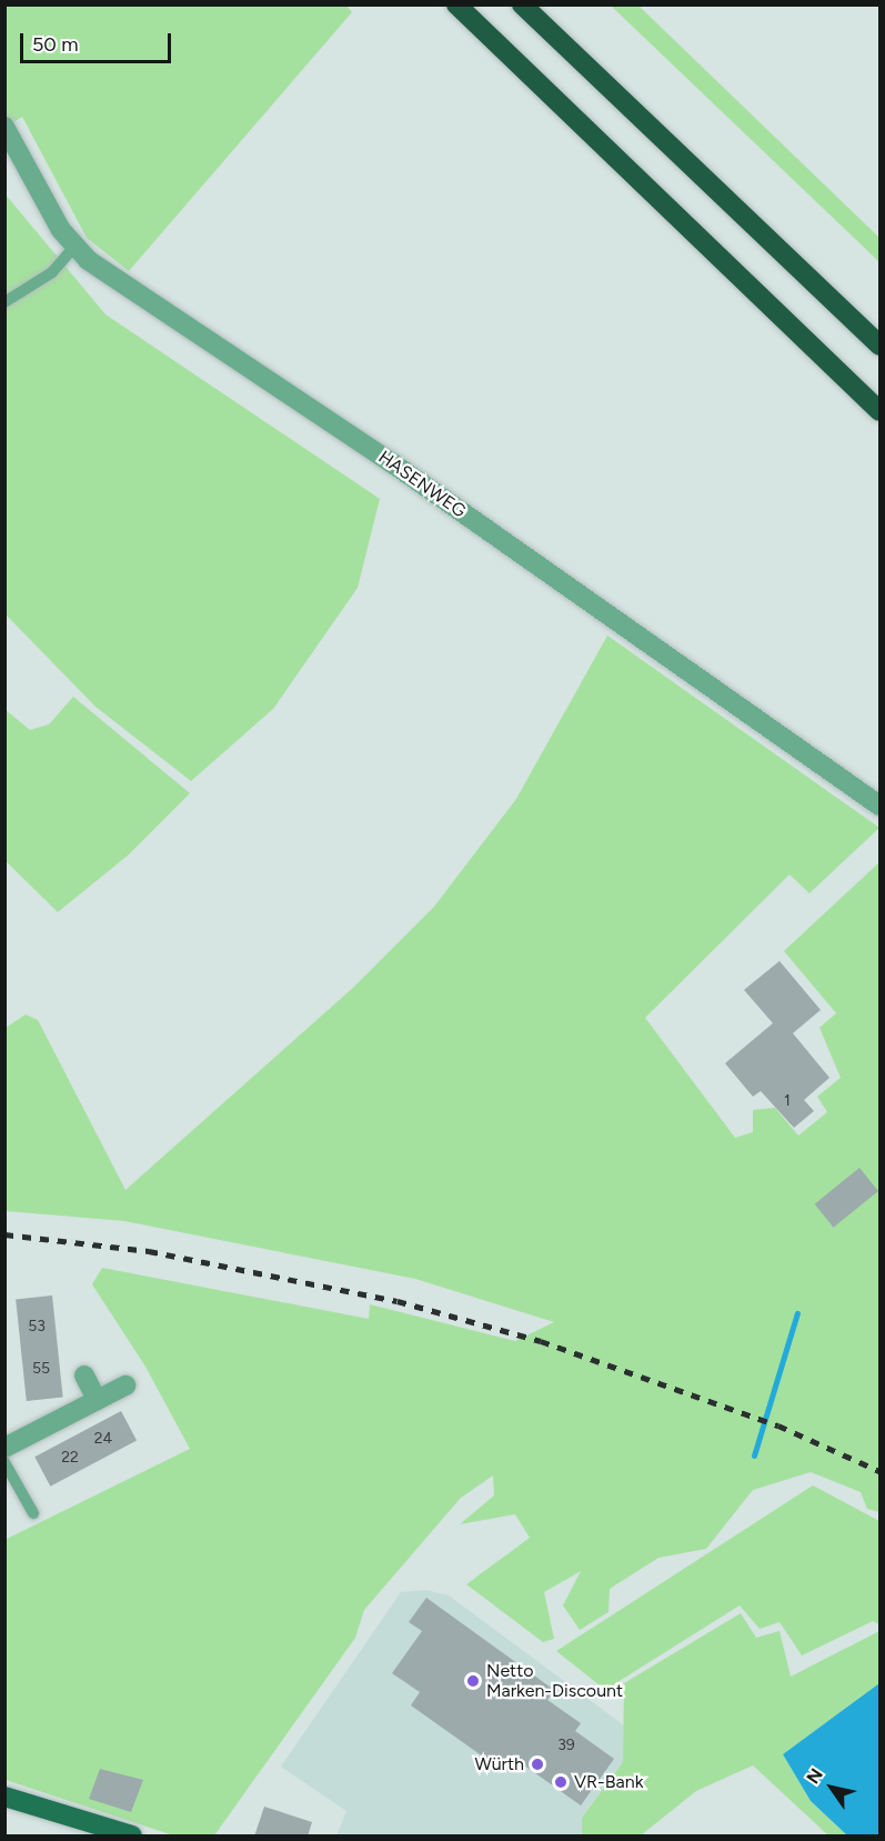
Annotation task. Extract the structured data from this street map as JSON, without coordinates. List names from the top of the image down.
{
  "streets": {
    "street": ["HASENWEG"]
  },
  "places": ["Netto Marken-Discount", "Würth", "VR-Bank"],
  "house_numbers": [
    "1",
    "53",
    "55",
    "24",
    "22",
    "39"
  ],
  "scale_bar": "50 m",
  "north": "top left"
}
